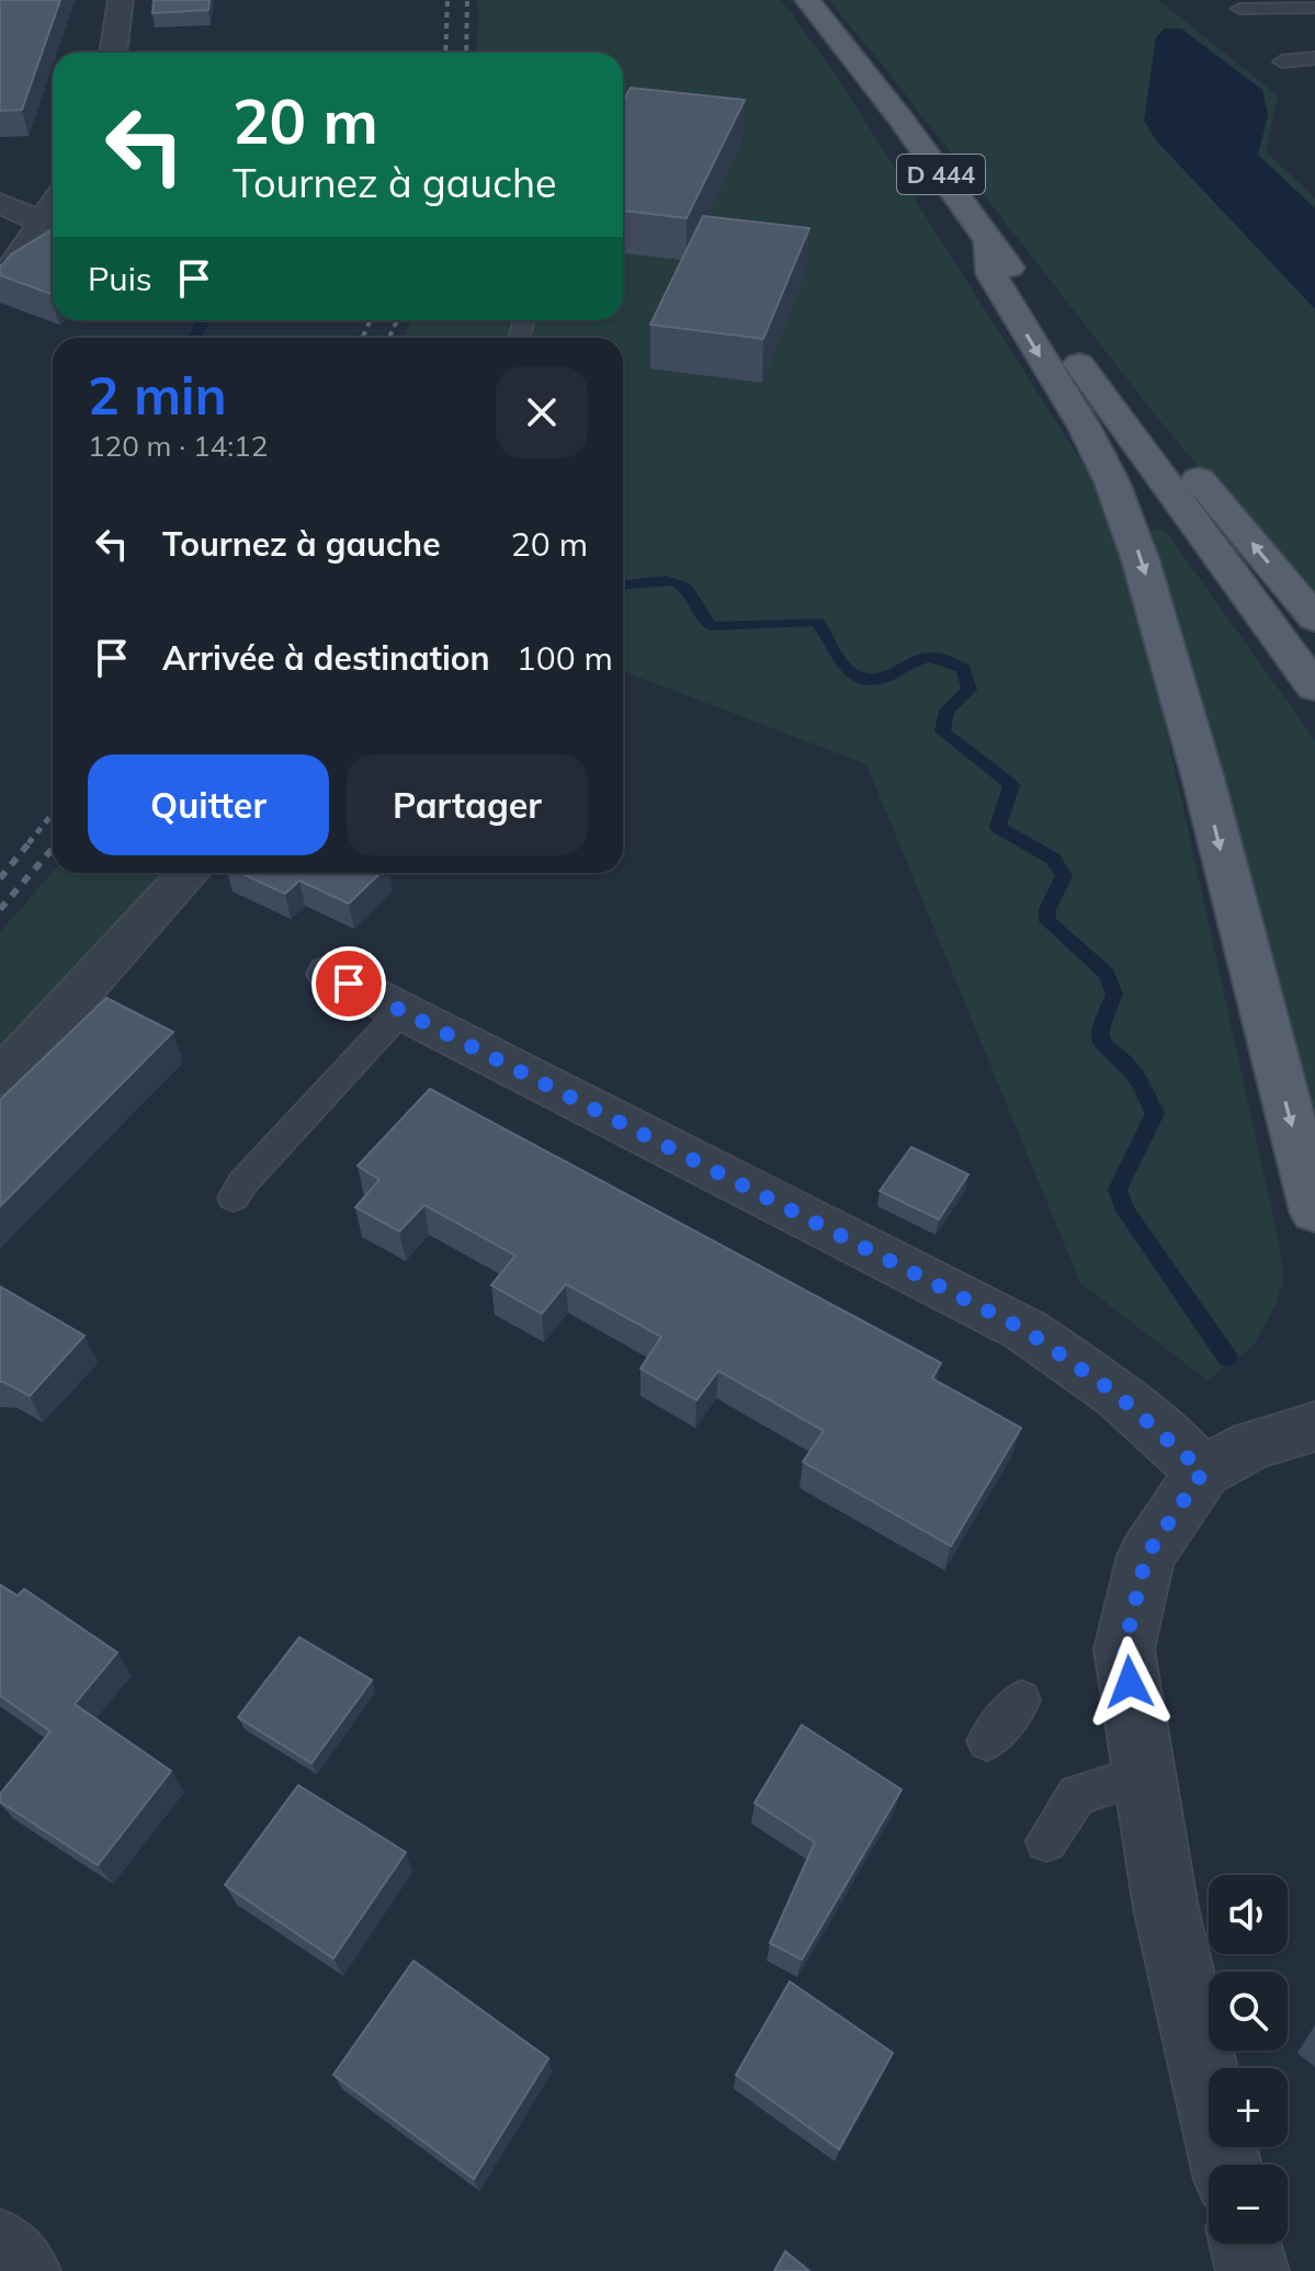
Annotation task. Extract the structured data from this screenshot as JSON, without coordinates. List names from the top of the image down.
{
  "streets": {
    "main road": ["D 444"]
  },
  "page": {
    "turn": ["20 m", "Tournez à gauche"],
    "then": "Puis",
    "heading": ["2 min", "120 m · 14:12"],
    "list": [
      {
        "name": "Tournez à gauche",
        "value": "20 m"
      },
      {
        "name": "Arrivée à destination",
        "value": "100 m"
      }
    ],
    "buttons": ["Quitter", "Partager"],
    "map_buttons": ["+", "−"]
  }
}
